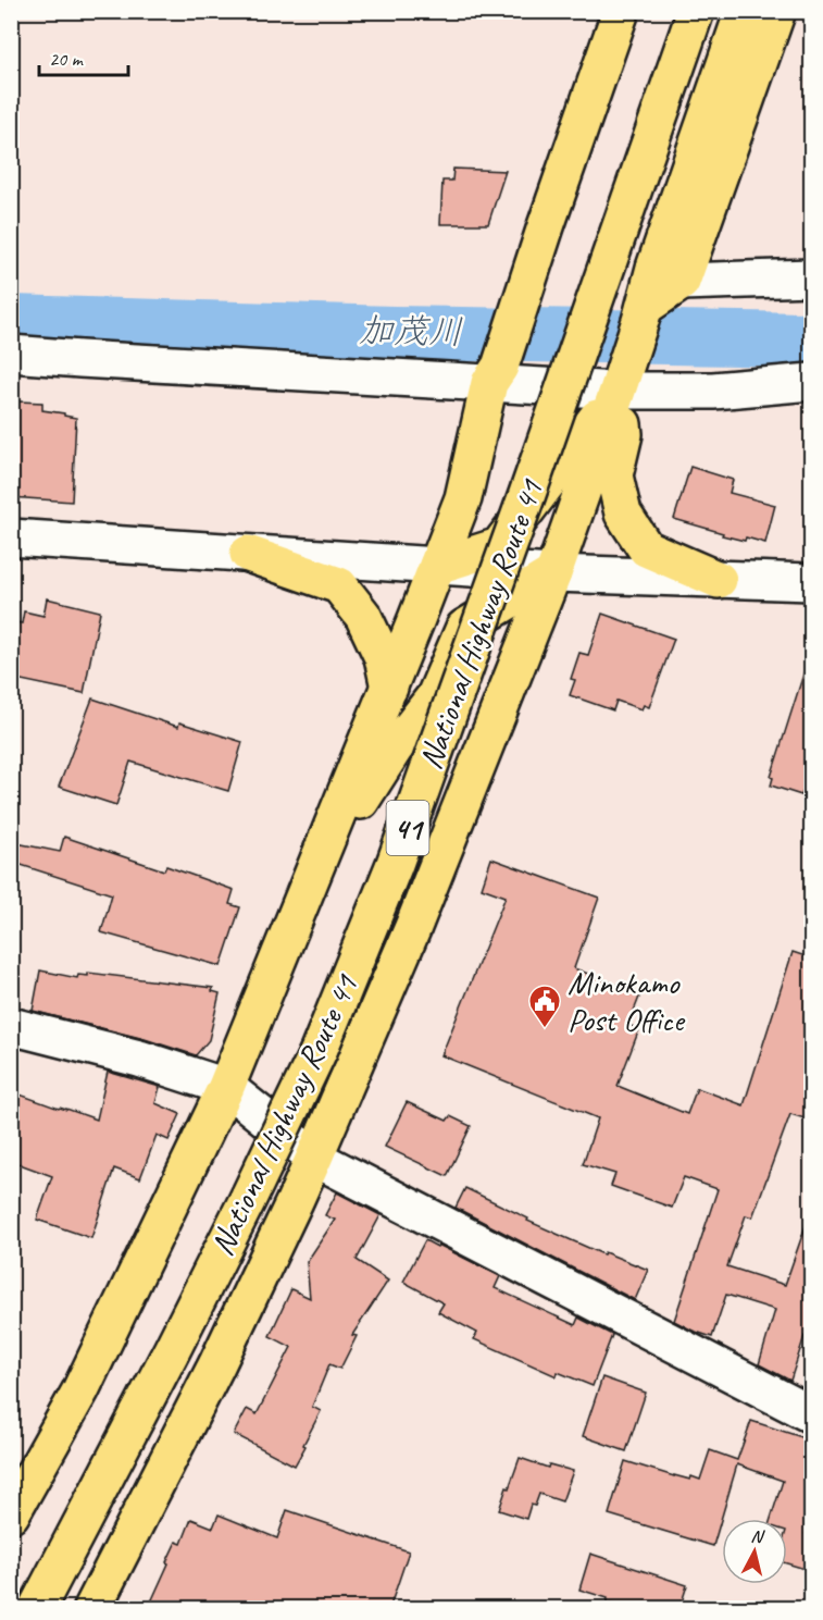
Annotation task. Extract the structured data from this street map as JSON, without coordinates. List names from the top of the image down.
{
  "streets": {
    "highway": ["National Highway Route 41", "41"]
  },
  "water": ["加茂川"],
  "places": {
    "public building": ["Minokamo Post Office"]
  },
  "scale_bar": "20 m",
  "north": "top"
}
